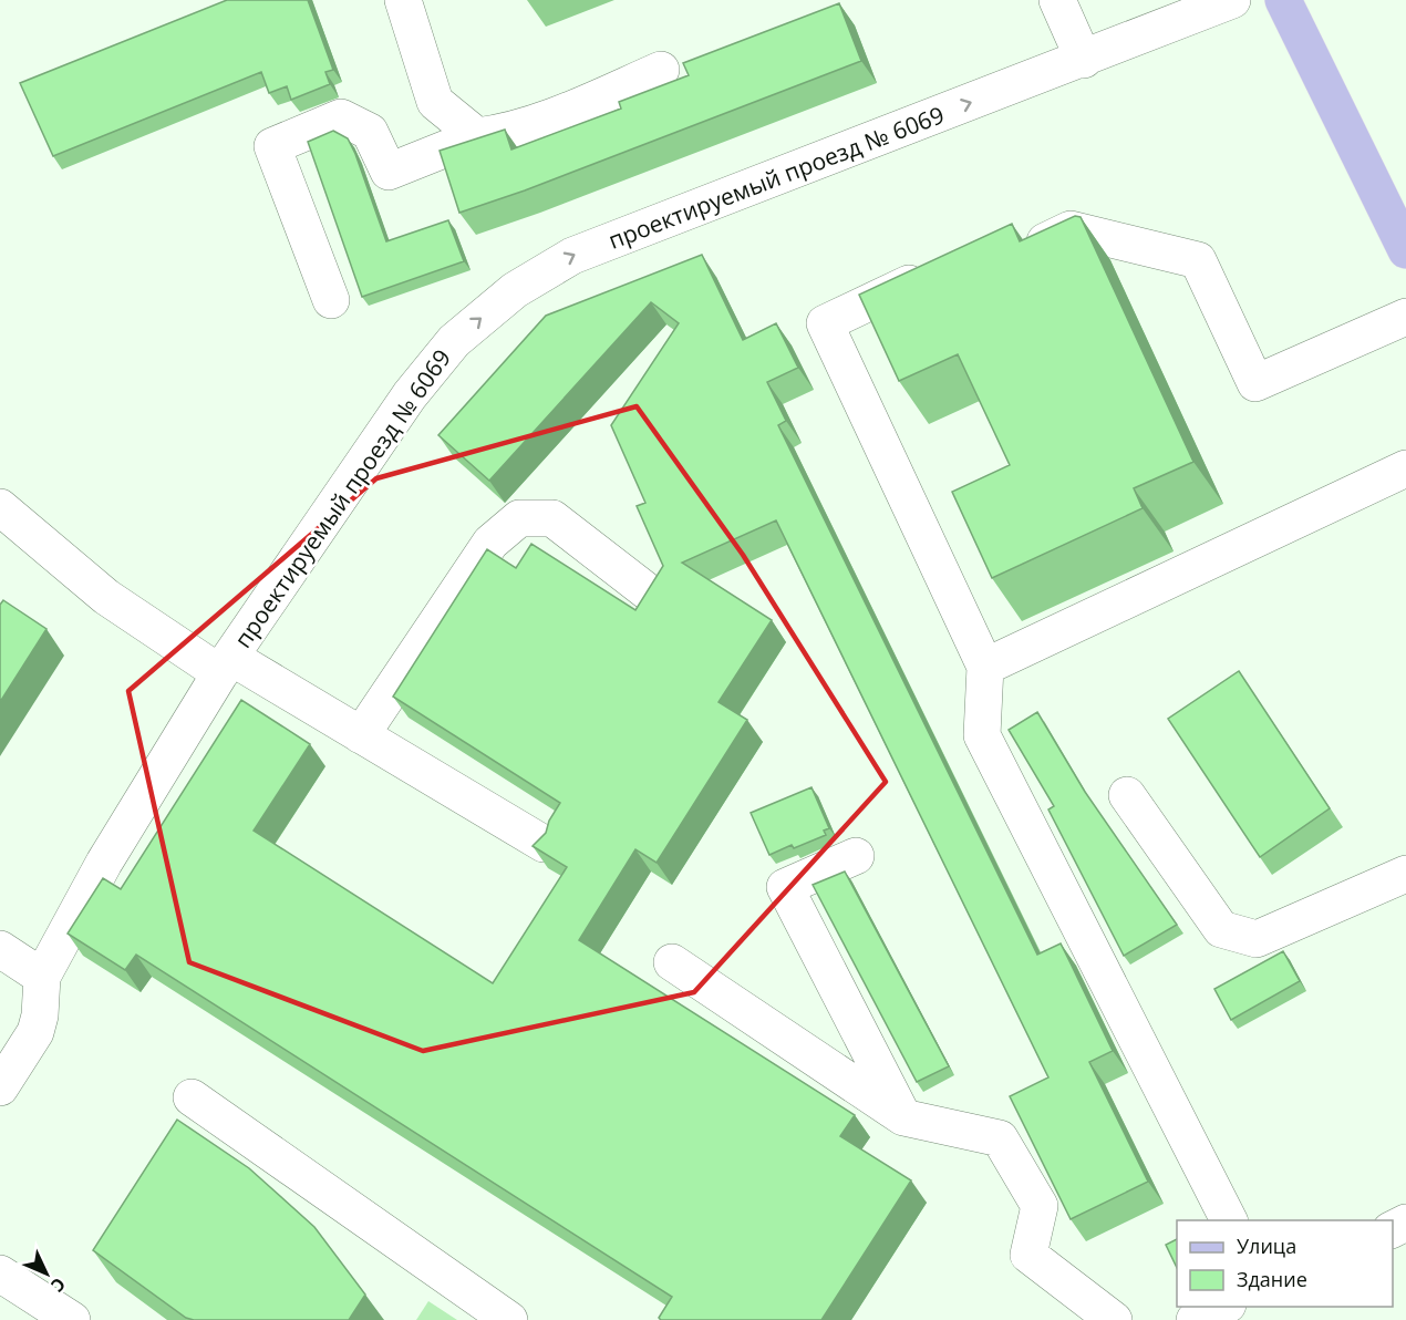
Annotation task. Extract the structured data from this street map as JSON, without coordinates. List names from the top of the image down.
{
  "streets": {
    "street": ["проектируемый проезд № 6069"]
  },
  "one_way": ["проектируемый проезд № 6069"],
  "legend": ["Улица", "Здание"],
  "north": "bottom right"
}
